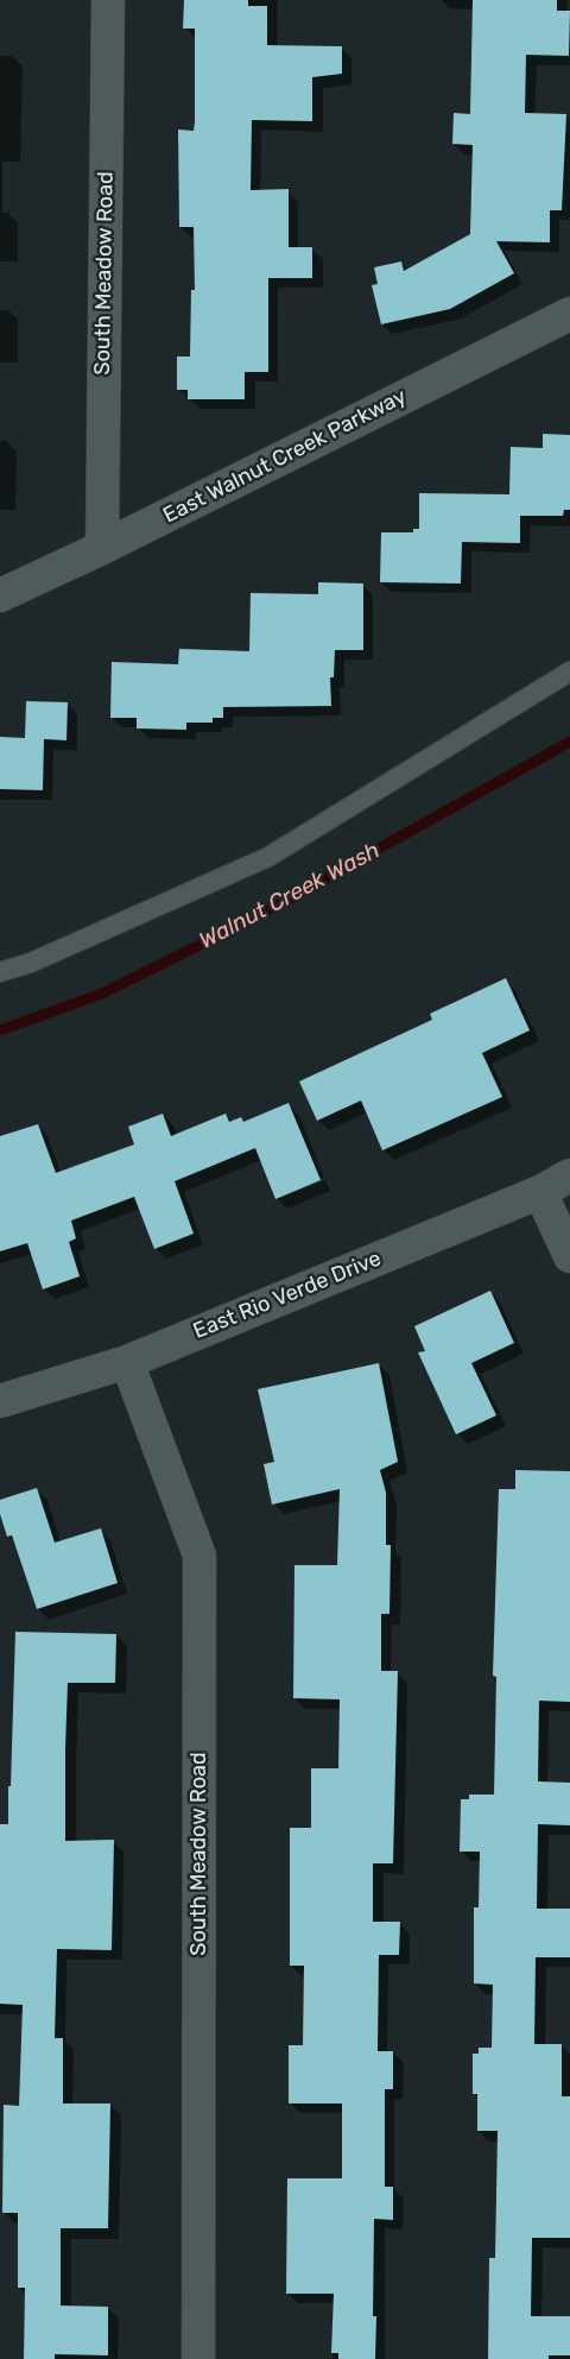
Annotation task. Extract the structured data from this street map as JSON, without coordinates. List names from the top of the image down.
{
  "streets": {
    "street": ["South Meadow Road", "East Walnut Creek Parkway", "East Rio Verde Drive"]
  },
  "crossings": [
    ["South Meadow Road", "East Walnut Creek Parkway"],
    ["South Meadow Road", "East Rio Verde Drive"]
  ],
  "water": ["Walnut Creek Wash"]
}
